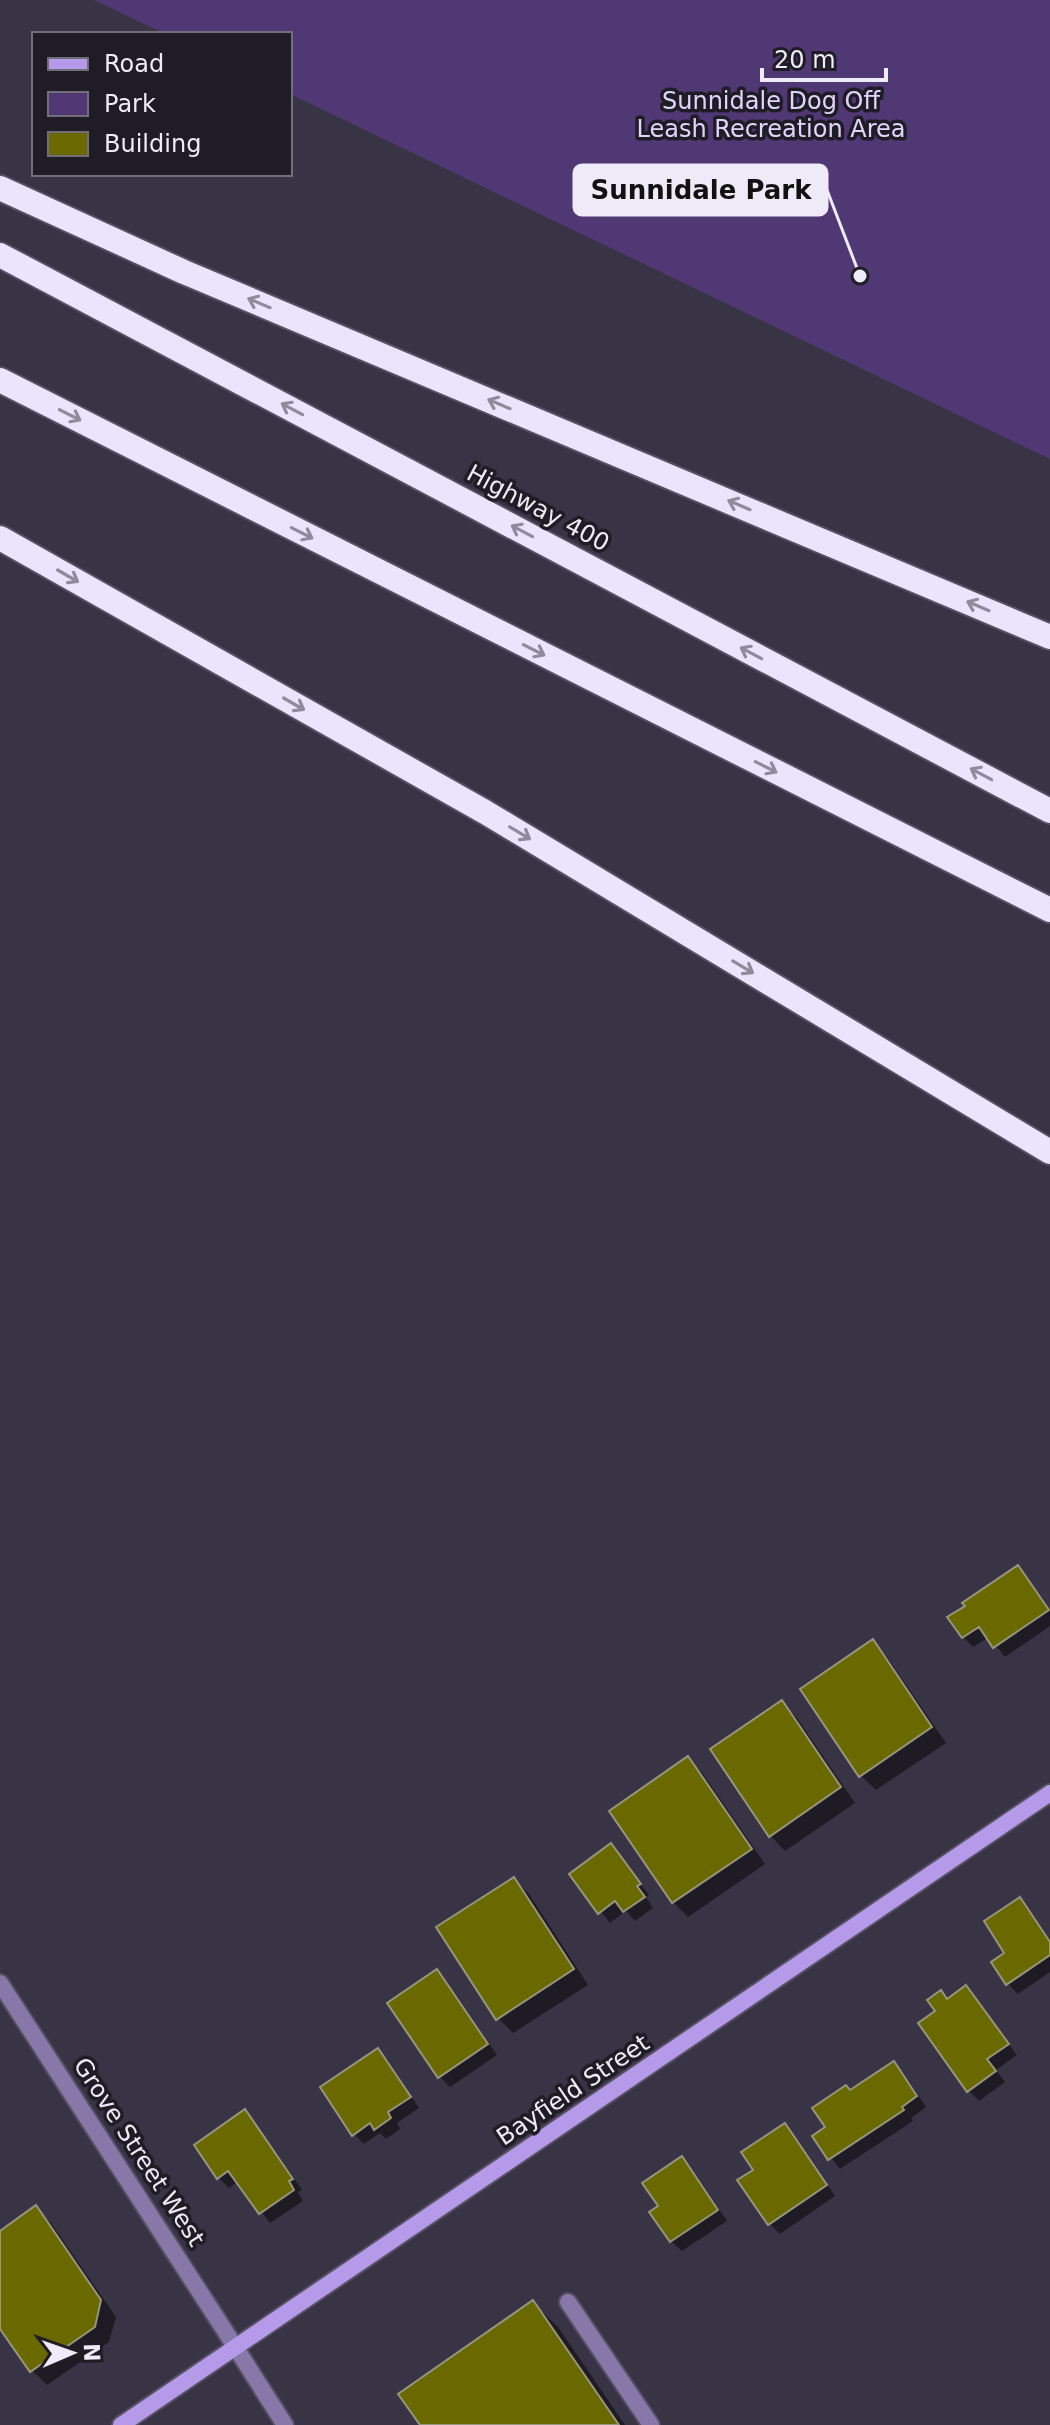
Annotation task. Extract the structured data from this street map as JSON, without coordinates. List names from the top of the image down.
{
  "streets": {
    "highway": ["Highway 400"],
    "main road": ["Bayfield Street"],
    "street": ["Grove Street West"]
  },
  "crossings": [
    ["Bayfield Street", "Grove Street West"]
  ],
  "parks": ["Sunnidale Dog Off Leash Recreation Area"],
  "places": ["Sunnidale Park"],
  "legend": ["Road", "Park", "Building"],
  "scale_bar": "20 m",
  "north": "right"
}
